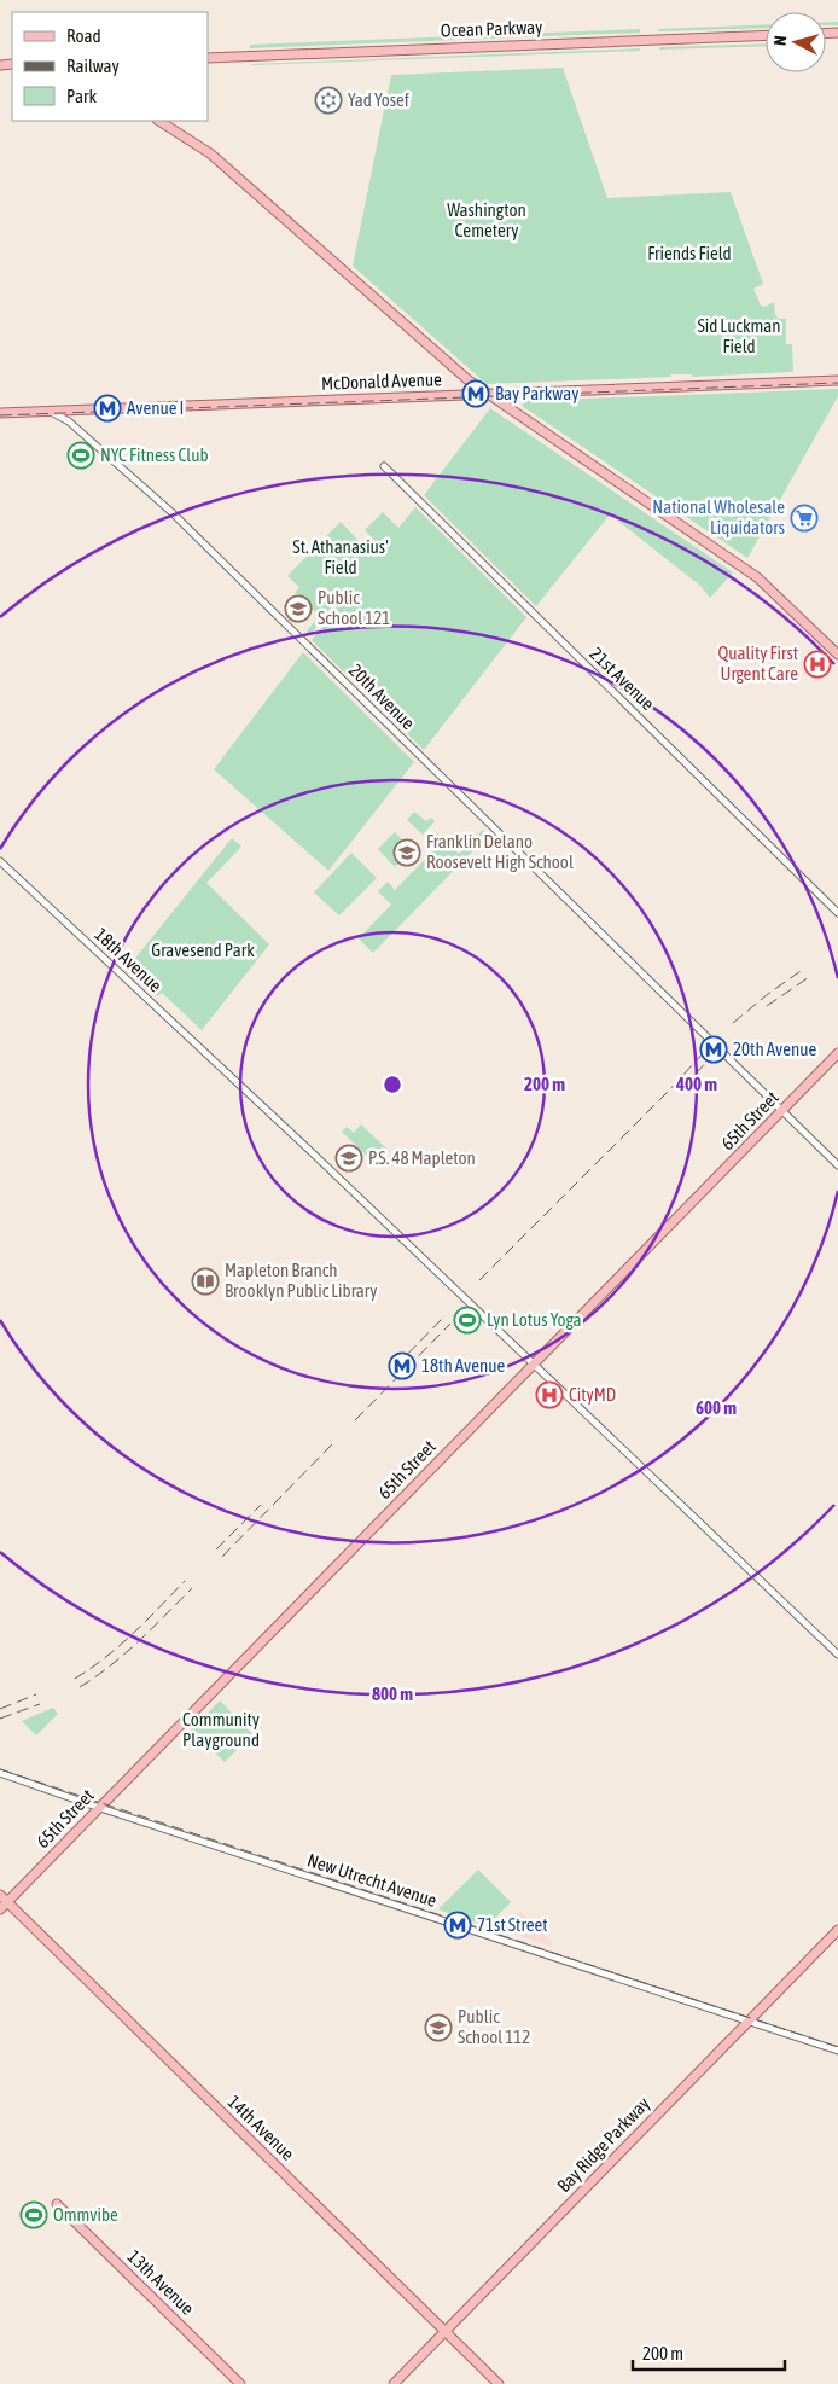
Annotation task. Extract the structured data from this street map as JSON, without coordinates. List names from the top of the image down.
{
  "streets": {
    "main road": [
      "Ocean Parkway",
      "McDonald Avenue",
      "65th Street",
      "14th Avenue",
      "Bay Ridge Parkway",
      "13th Avenue"
    ],
    "street": [
      "21st Avenue",
      "20th Avenue",
      "18th Avenue",
      "New Utrecht Avenue"
    ]
  },
  "crossings": [
    ["McDonald Avenue", "20th Avenue"],
    ["20th Avenue", "65th Street"],
    ["18th Avenue", "65th Street"],
    ["65th Street", "New Utrecht Avenue"],
    ["65th Street", "14th Avenue"],
    ["New Utrecht Avenue", "Bay Ridge Parkway"],
    ["14th Avenue", "Bay Ridge Parkway"]
  ],
  "parks": [
    "Washington Cemetery",
    "Friends Field",
    "Sid Luckman Field",
    "St. Athanasius' Field",
    "Gravesend Park",
    "Community Playground"
  ],
  "places": {
    "synagogue": ["Yad Yosef"],
    "metro station": [
      "Bay Parkway",
      "Avenue I",
      "20th Avenue",
      "18th Avenue",
      "71st Street"
    ],
    "sports": ["NYC Fitness Club", "Lyn Lotus Yoga", "Ommvibe"],
    "supermarket": ["National Wholesale Liquidators"],
    "school or university": [
      "Public School 121",
      "Franklin Delano Roosevelt High School",
      "P.S. 48 Mapleton",
      "Public School 112"
    ],
    "hospital": ["Quality First Urgent Care", "CityMD"],
    "library": ["Mapleton Branch Brooklyn Public Library"]
  },
  "legend": ["Road", "Railway", "Park"],
  "scale_bar": "200 m",
  "north": "left",
  "rings": [
    "200 m",
    "400 m",
    "600 m",
    "800 m"
  ]
}
